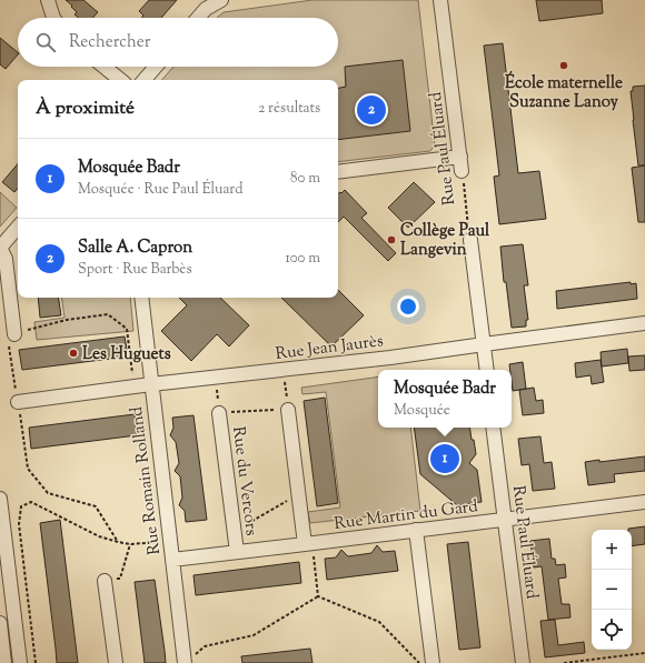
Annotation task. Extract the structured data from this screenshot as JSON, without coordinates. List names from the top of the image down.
{
  "streets": {
    "street": [
      "Rue Paul Éluard",
      "Rue Jean Jaurès",
      "Rue Romain Rolland",
      "Rue du Vercors",
      "Rue Martin du Gard"
    ]
  },
  "crossings": [
    ["Rue Paul Éluard", "Rue Martin du Gard"],
    ["Rue Jean Jaurès", "Rue Romain Rolland"],
    ["Rue Romain Rolland", "Rue Martin du Gard"],
    ["Rue du Vercors", "Rue Martin du Gard"]
  ],
  "places": ["École maternelle Suzanne Lanoy", "Collège Paul Langevin", "Les Huguets"],
  "page": {
    "search": "Rechercher",
    "heading": ["À proximité", "2 résultats"],
    "pins": ["2", "1"],
    "list": [
      {
        "mark": "1",
        "name": "Mosquée Badr",
        "note": "Mosquée · Rue Paul Éluard",
        "value": "80 m"
      },
      {
        "mark": "2",
        "name": "Salle A. Capron",
        "note": "Sport · Rue Barbès",
        "value": "100 m"
      }
    ],
    "popup": ["Mosquée Badr", "Mosquée"],
    "map_buttons": ["+", "−"]
  }
}
